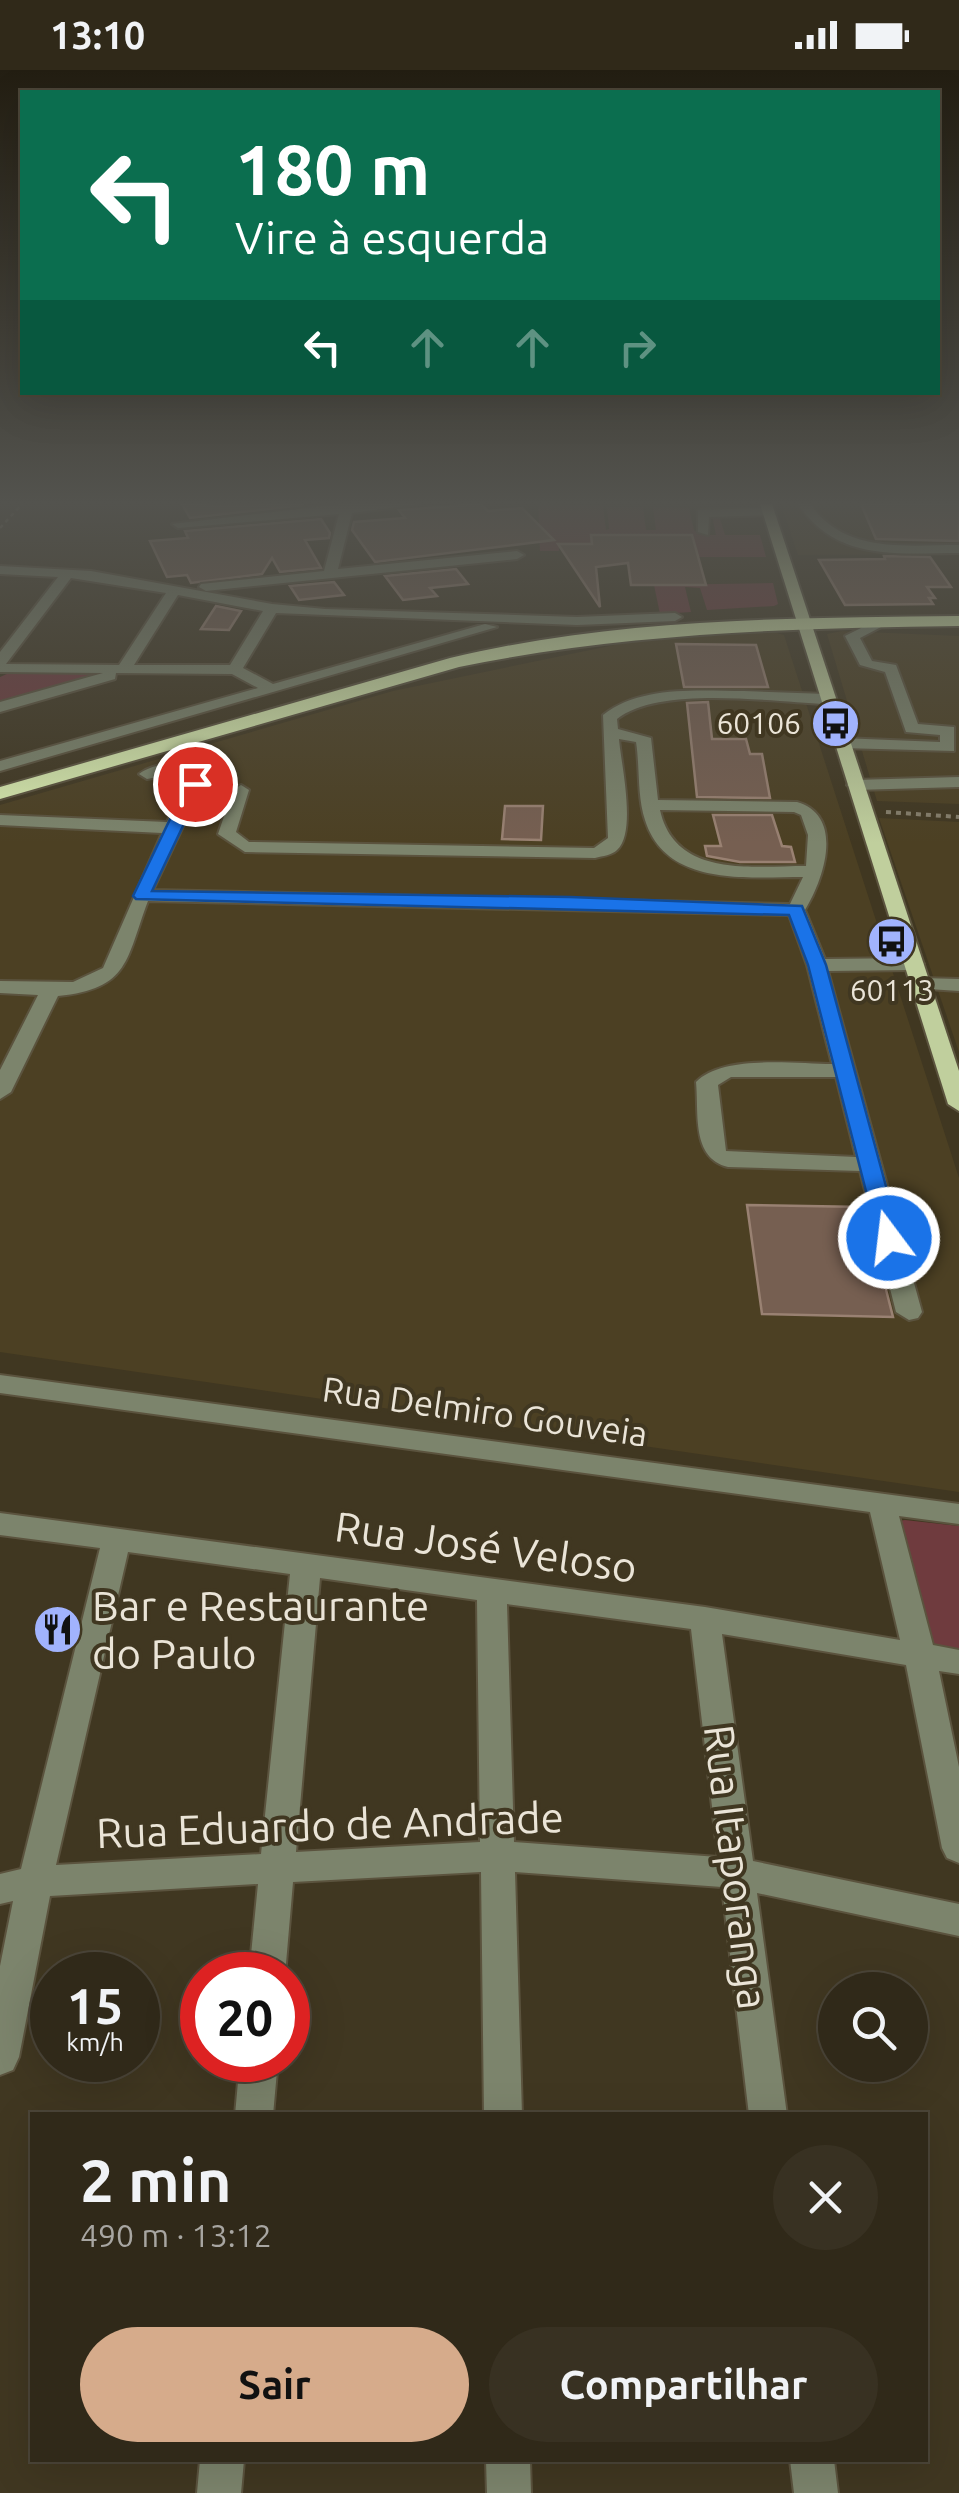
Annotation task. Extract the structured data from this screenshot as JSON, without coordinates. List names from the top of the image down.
{
  "streets": {
    "street": [
      "Rua Delmiro Gouveia",
      "Rua José Veloso",
      "Rua Eduardo de Andrade",
      "Rua Itaporanga"
    ]
  },
  "crossings": [
    ["Rua José Veloso", "Rua Itaporanga"],
    ["Rua Eduardo de Andrade", "Rua Itaporanga"]
  ],
  "places": {
    "bus stop": ["60106", "60113"],
    "restaurant": ["Bar e Restaurante do Paulo"]
  },
  "page": {
    "status": "13:10",
    "turn": ["180 m", "Vire à esquerda"],
    "speed": "15 km/h",
    "limit": "20",
    "heading": ["2 min", "490 m · 13:12"],
    "buttons": ["Sair", "Compartilhar"]
  }
}
